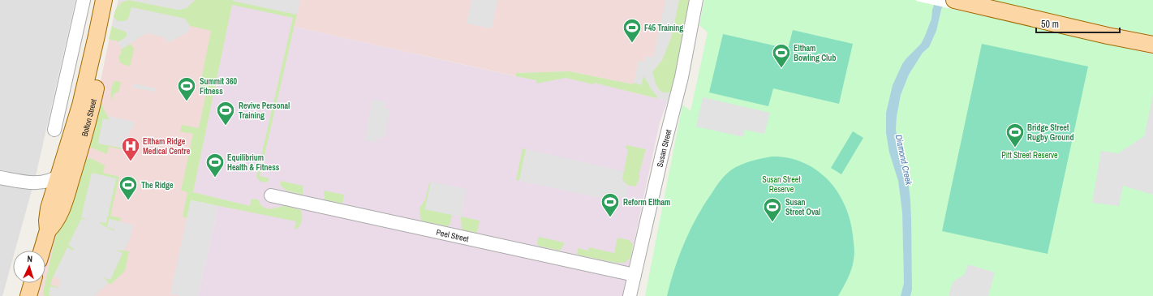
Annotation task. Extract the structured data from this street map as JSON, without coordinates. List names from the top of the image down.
{
  "streets": {
    "main road": ["Bolton Street"],
    "street": ["Susan Street", "Peel Street"]
  },
  "crossings": [
    ["Susan Street", "Peel Street"]
  ],
  "water": ["Diamond Creek"],
  "parks": ["Pitt Street Reserve", "Susan Street Reserve"],
  "places": {
    "sports": [
      "F45 Training",
      "Eltham Bowling Club",
      "Summit 360 Fitness",
      "Revive Personal Training",
      "Bridge Street Rugby Ground",
      "Equilibrium Health & Fitness",
      "The Ridge",
      "Reform Eltham",
      "Susan Street Oval"
    ],
    "hospital": ["Eltham Ridge Medical Centre"]
  },
  "scale_bar": "50 m",
  "north": "top"
}
